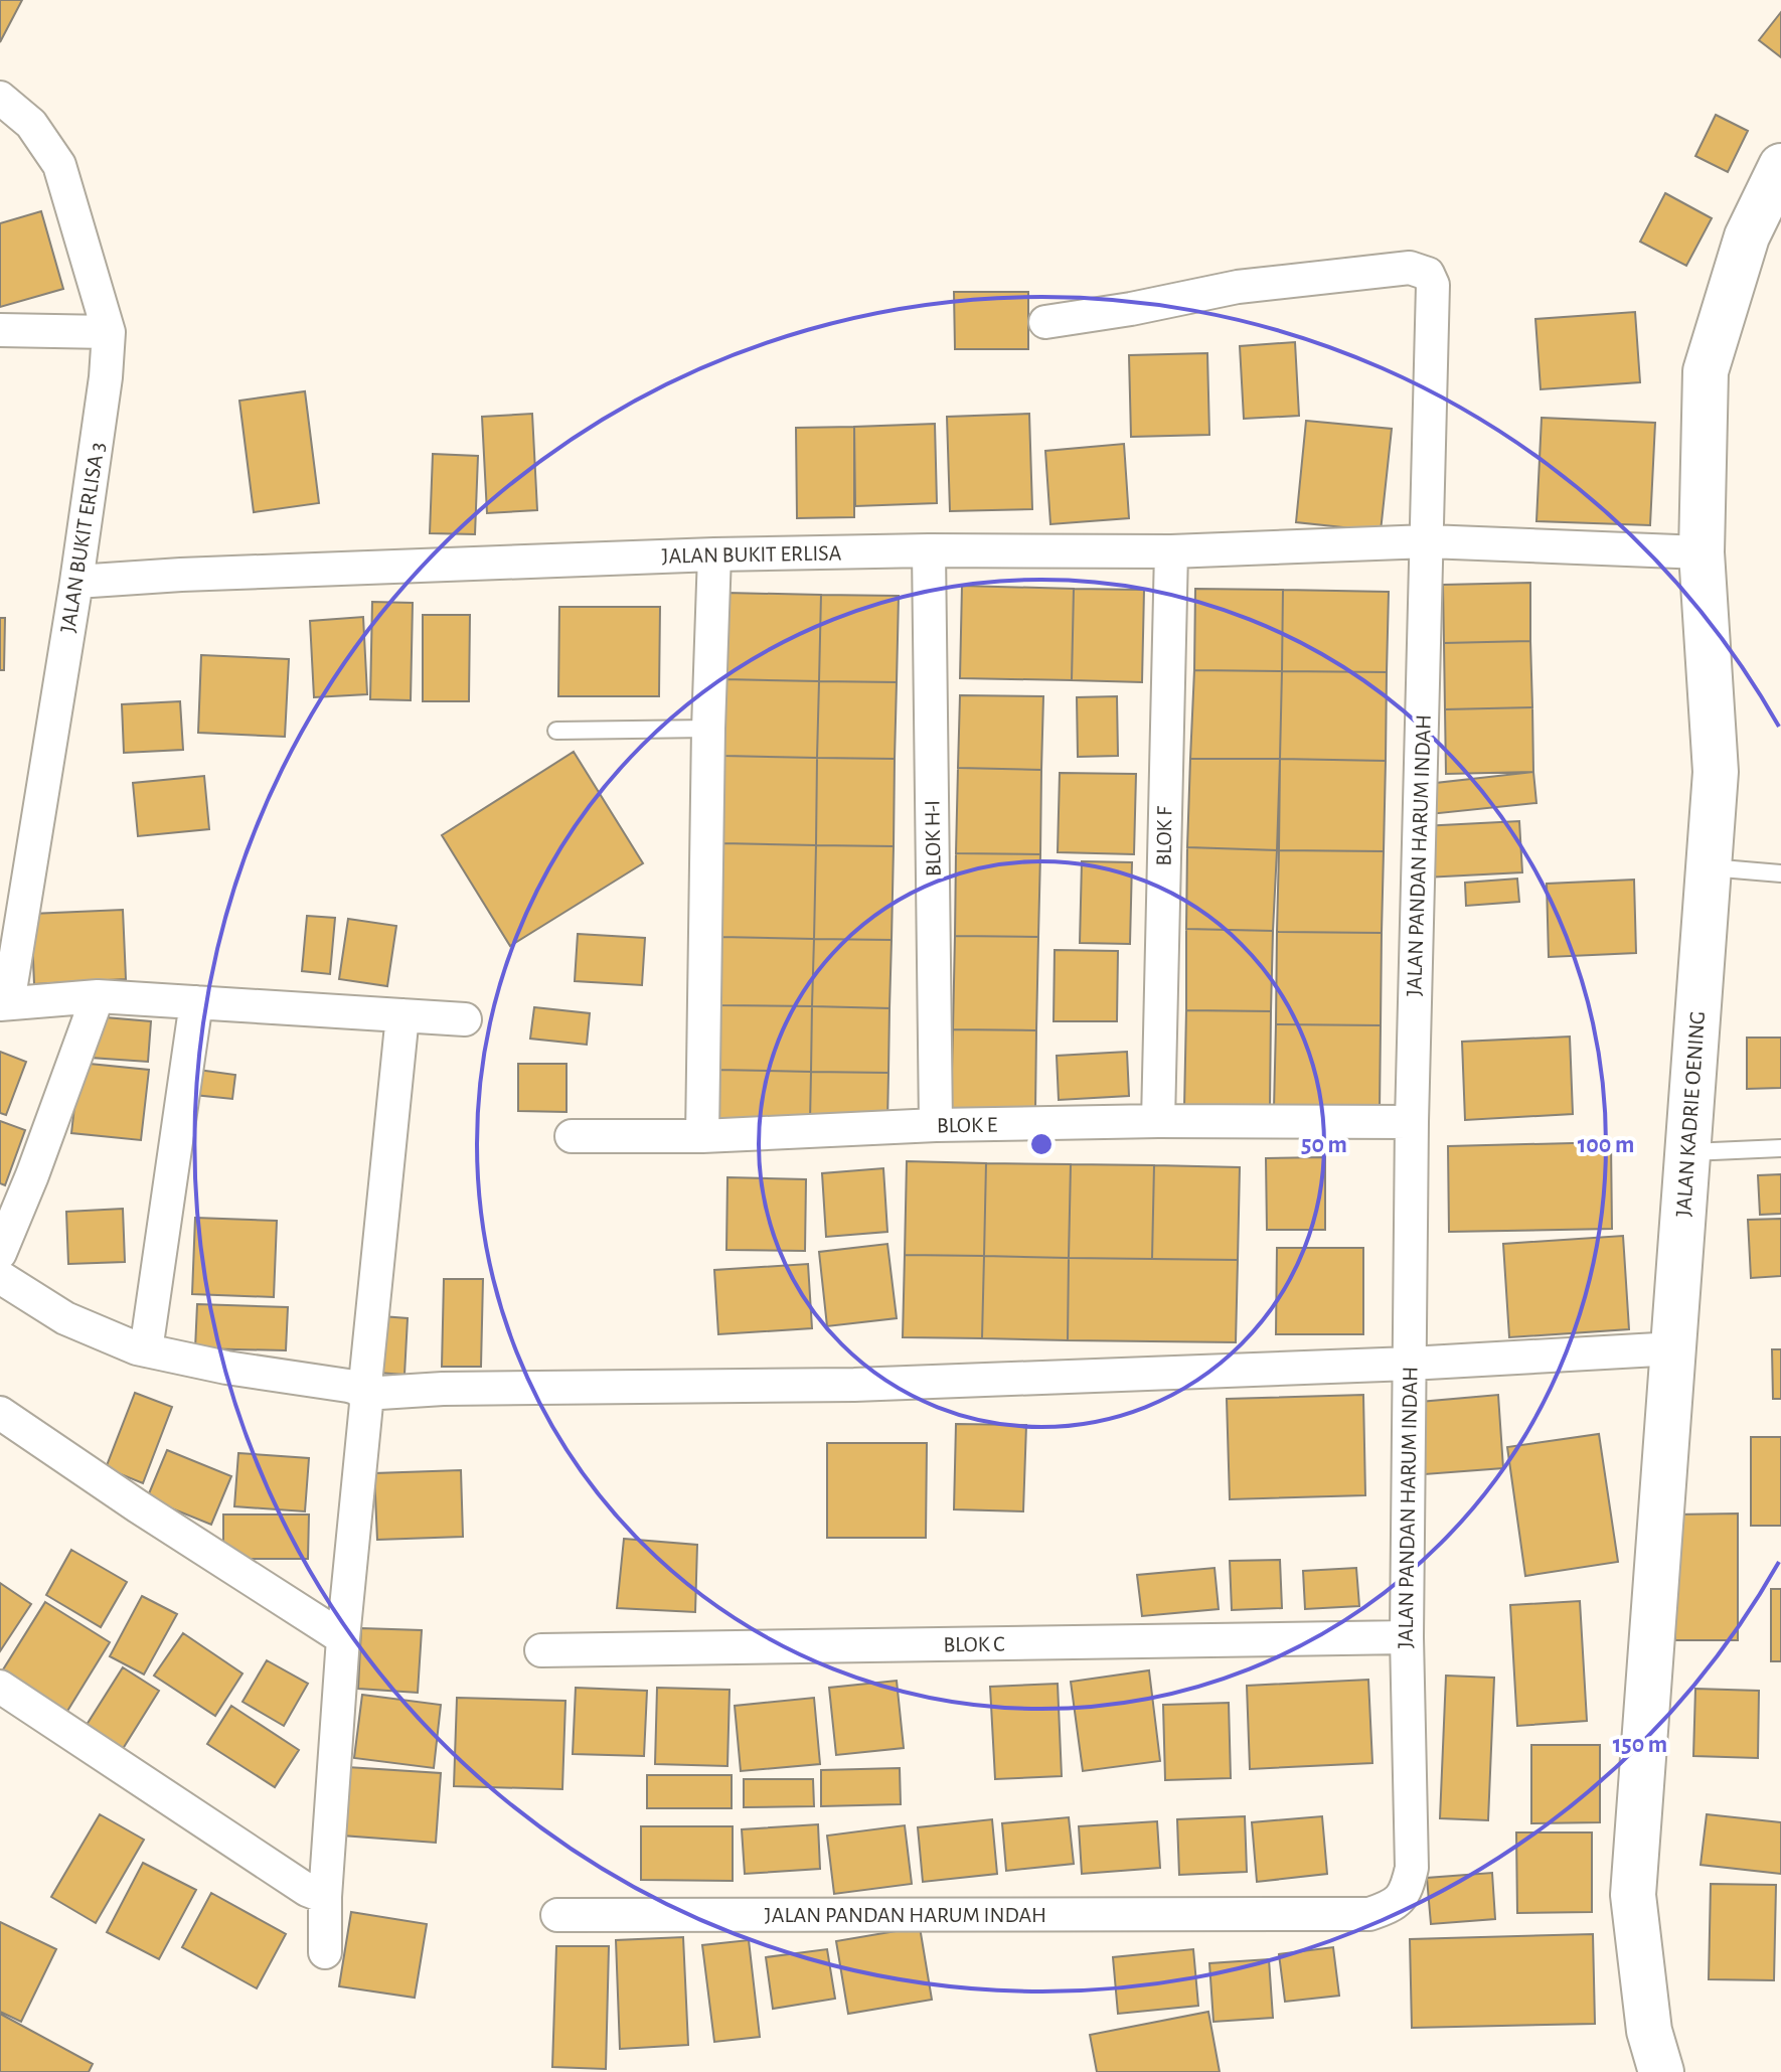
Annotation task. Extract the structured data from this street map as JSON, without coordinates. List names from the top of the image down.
{
  "streets": {
    "main road": ["JALAN KADRIE OENING"],
    "street": [
      "JALAN BUKIT ERLISA 3",
      "JALAN BUKIT ERLISA",
      "BLOK F",
      "BLOK H-I",
      "JALAN PANDAN HARUM INDAH",
      "BLOK E",
      "BLOK C"
    ]
  },
  "crossings": [
    ["JALAN BUKIT ERLISA 3", "JALAN BUKIT ERLISA"],
    ["JALAN BUKIT ERLISA", "BLOK F"],
    ["JALAN BUKIT ERLISA", "BLOK H-I"],
    ["JALAN BUKIT ERLISA", "JALAN PANDAN HARUM INDAH"],
    ["BLOK F", "BLOK E"],
    ["BLOK H-I", "BLOK E"],
    ["JALAN PANDAN HARUM INDAH", "BLOK E"],
    ["JALAN PANDAN HARUM INDAH", "BLOK C"]
  ],
  "rings": ["50 m", "100 m", "150 m"]
}
